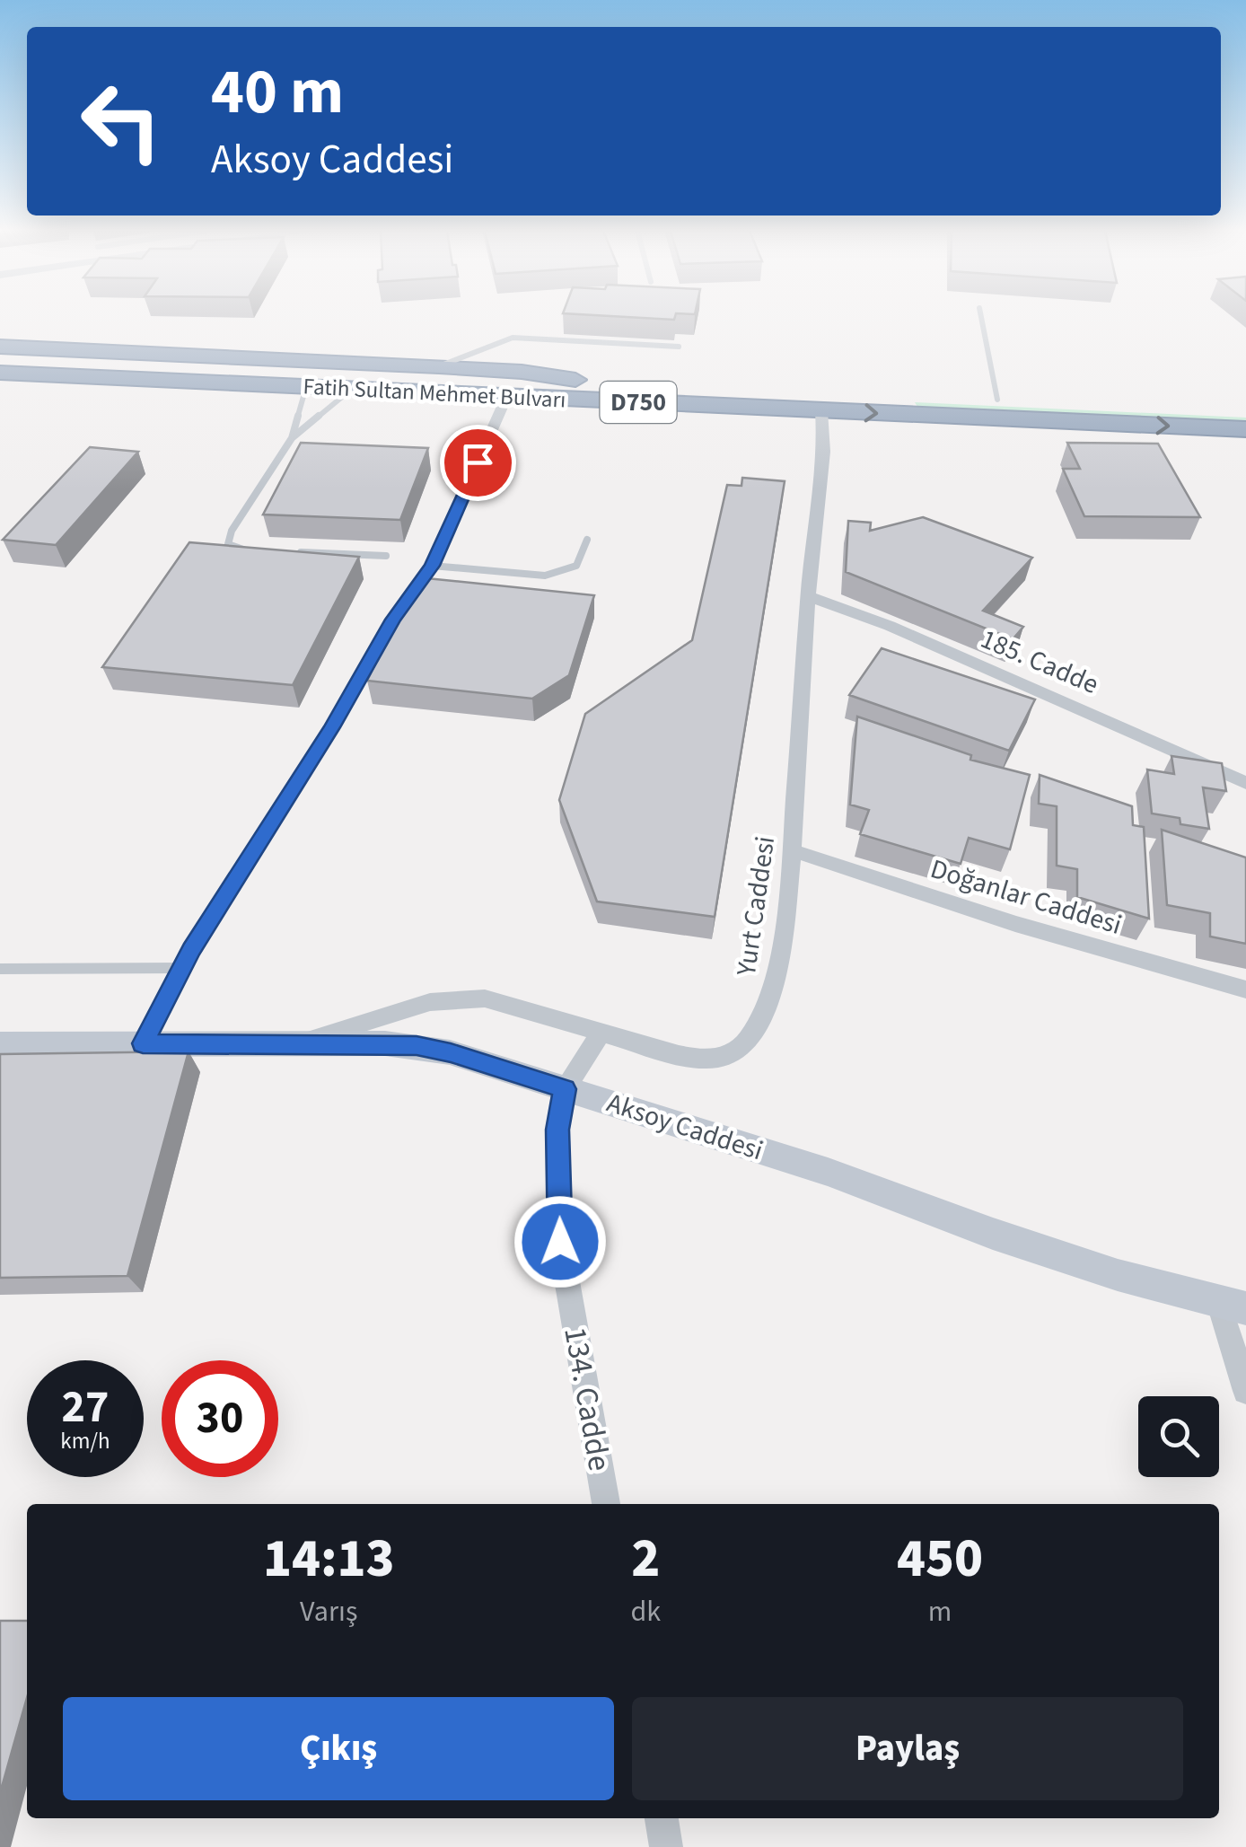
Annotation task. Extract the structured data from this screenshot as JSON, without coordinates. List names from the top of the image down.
{
  "streets": {
    "highway": ["Fatih Sultan Mehmet Bulvarı", "D750"],
    "street": [
      "185. Cadde",
      "Doğanlar Caddesi",
      "Yurt Caddesi",
      "Aksoy Caddesi",
      "134. Cadde"
    ]
  },
  "crossings": [
    ["Fatih Sultan Mehmet Bulvarı", "Yurt Caddesi"],
    ["185. Cadde", "Yurt Caddesi"],
    ["Doğanlar Caddesi", "Yurt Caddesi"],
    ["Yurt Caddesi", "Aksoy Caddesi"],
    ["Yurt Caddesi", "134. Cadde"],
    ["Aksoy Caddesi", "134. Cadde"]
  ],
  "page": {
    "turn": ["40 m", "Aksoy Caddesi"],
    "speed": "27 km/h",
    "limit": "30",
    "eta": [
      "14:13",
      "Varış",
      "2",
      "dk",
      "450",
      "m"
    ],
    "buttons": ["Çıkış", "Paylaş"]
  }
}
